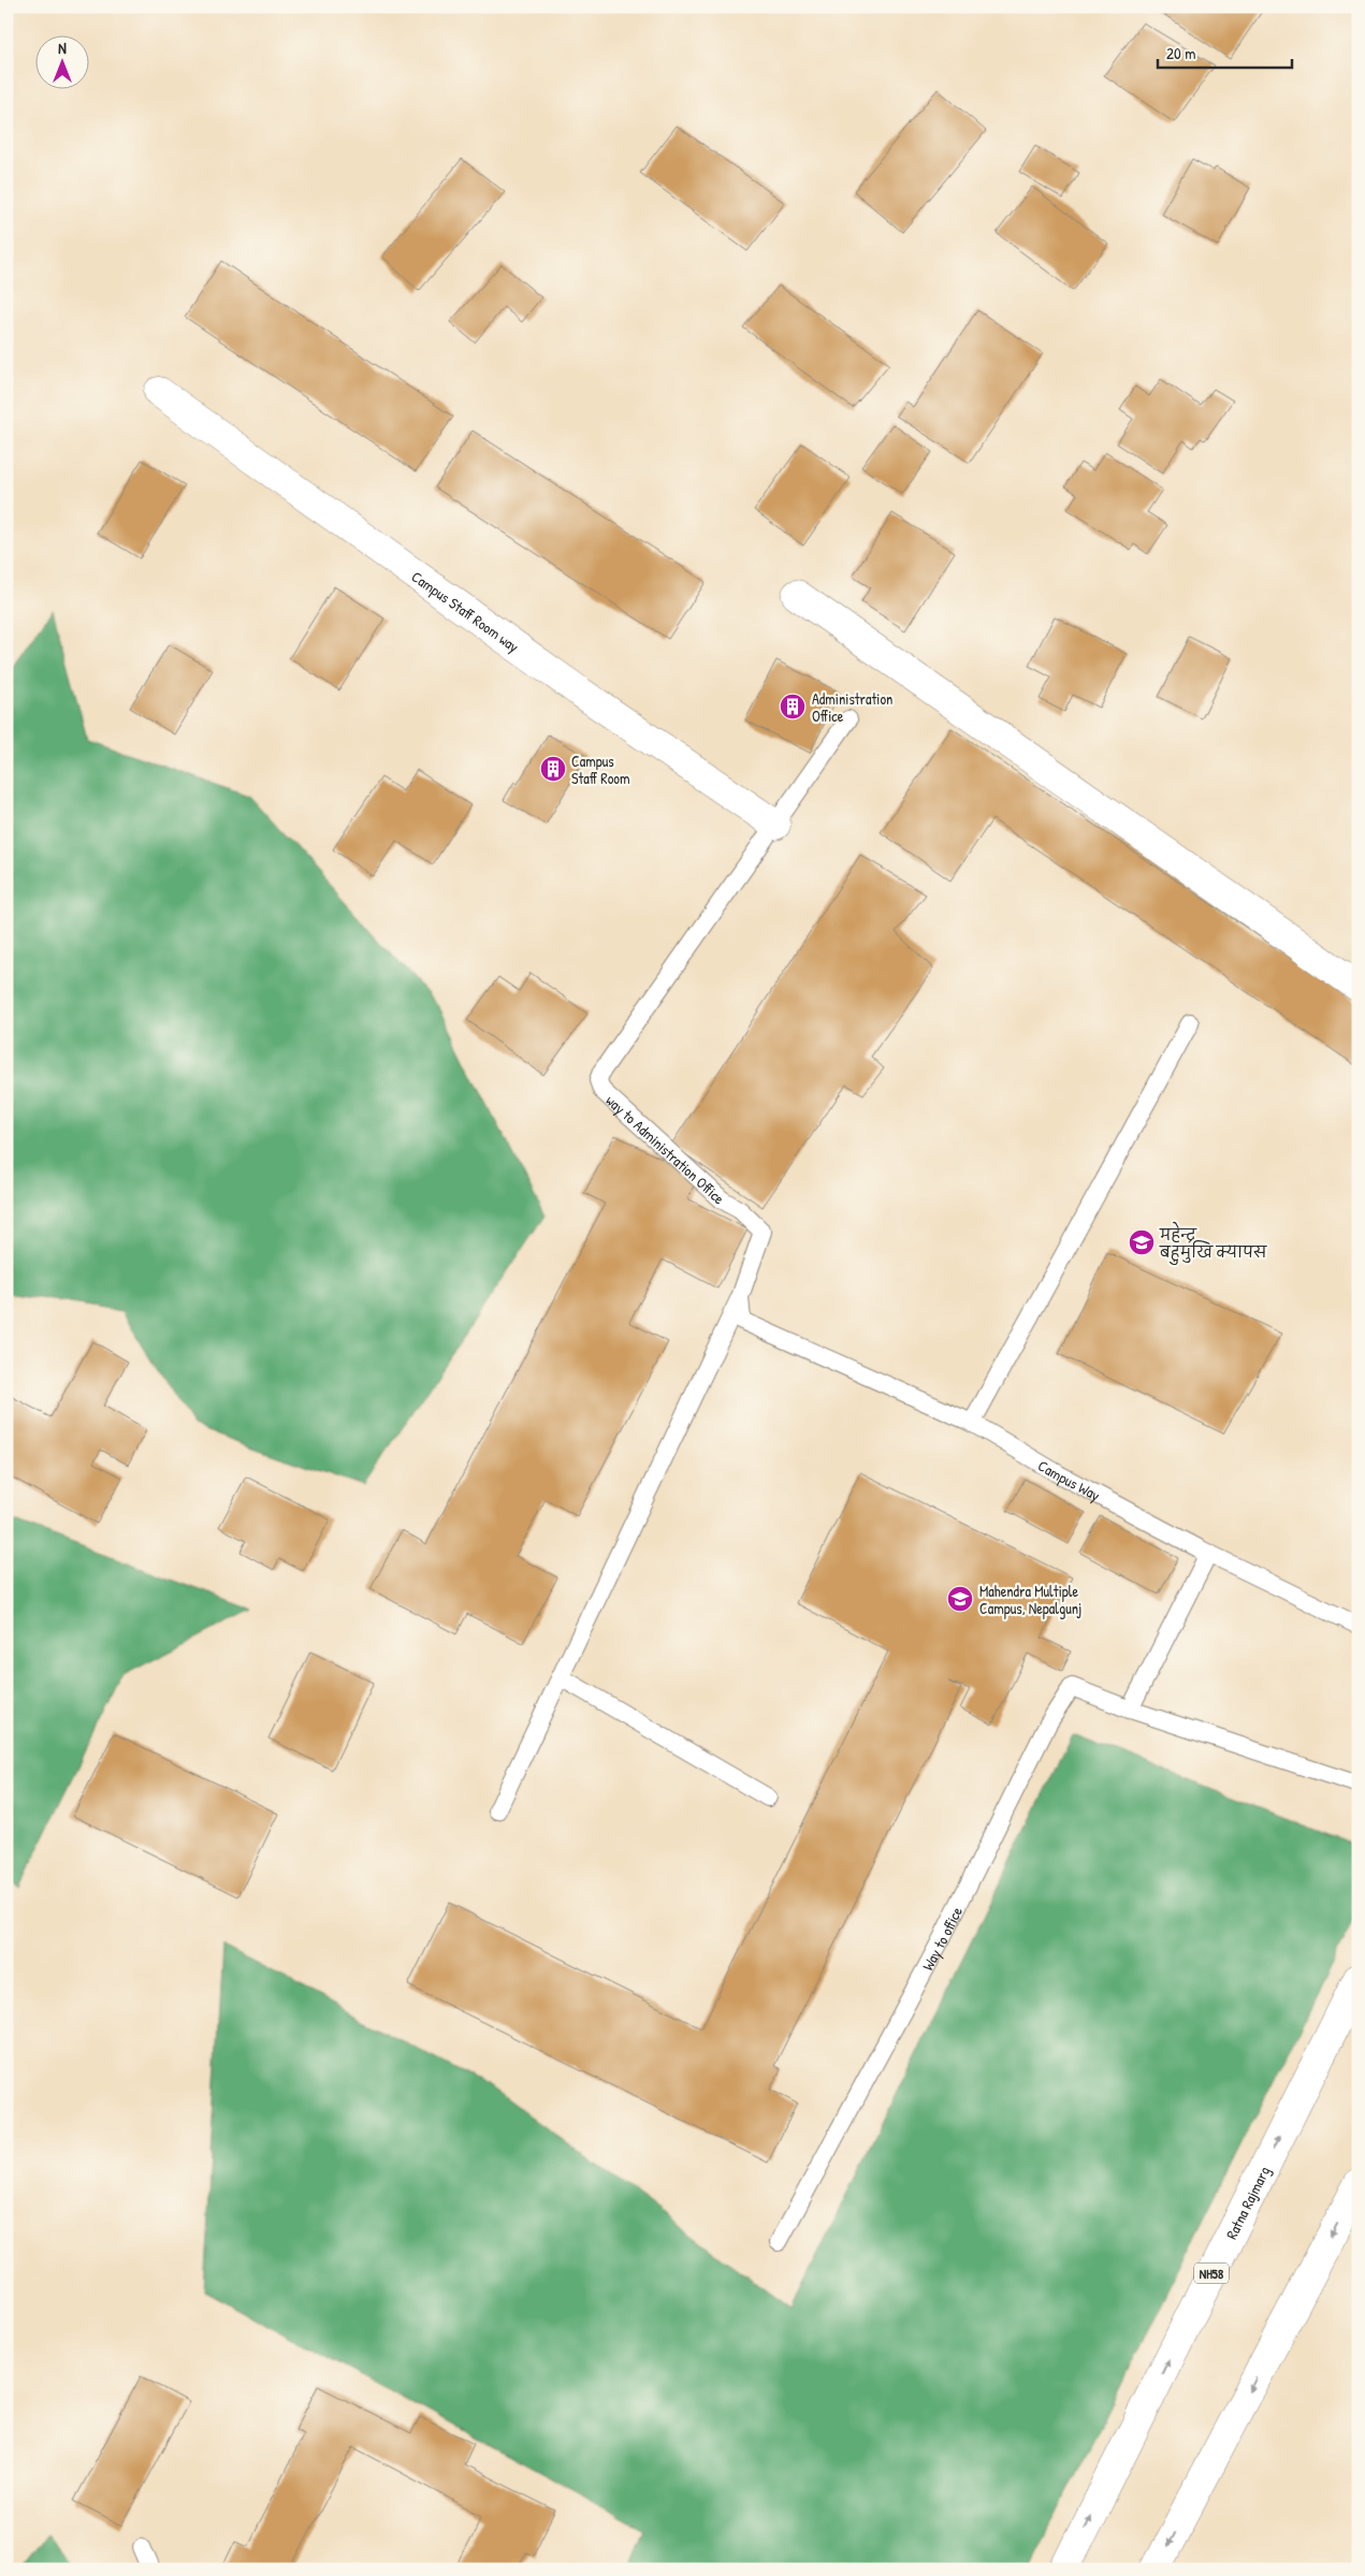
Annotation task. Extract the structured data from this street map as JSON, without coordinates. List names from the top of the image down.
{
  "streets": {
    "main road": ["Campus Staff Room way", "Ratna Rajmarg", "NH58"],
    "lane": ["way to Administration Office", "Campus Way", "Way to office"]
  },
  "crossings": [
    ["Campus Staff Room way", "way to Administration Office"]
  ],
  "places": {
    "building": ["Administration Office", "Campus Staff Room"],
    "school or university": ["महेन्द्र बहुमुखि क्यापस", "Mahendra Multiple Campus, Nepalgunj"]
  },
  "scale_bar": "20 m",
  "north": "top"
}
